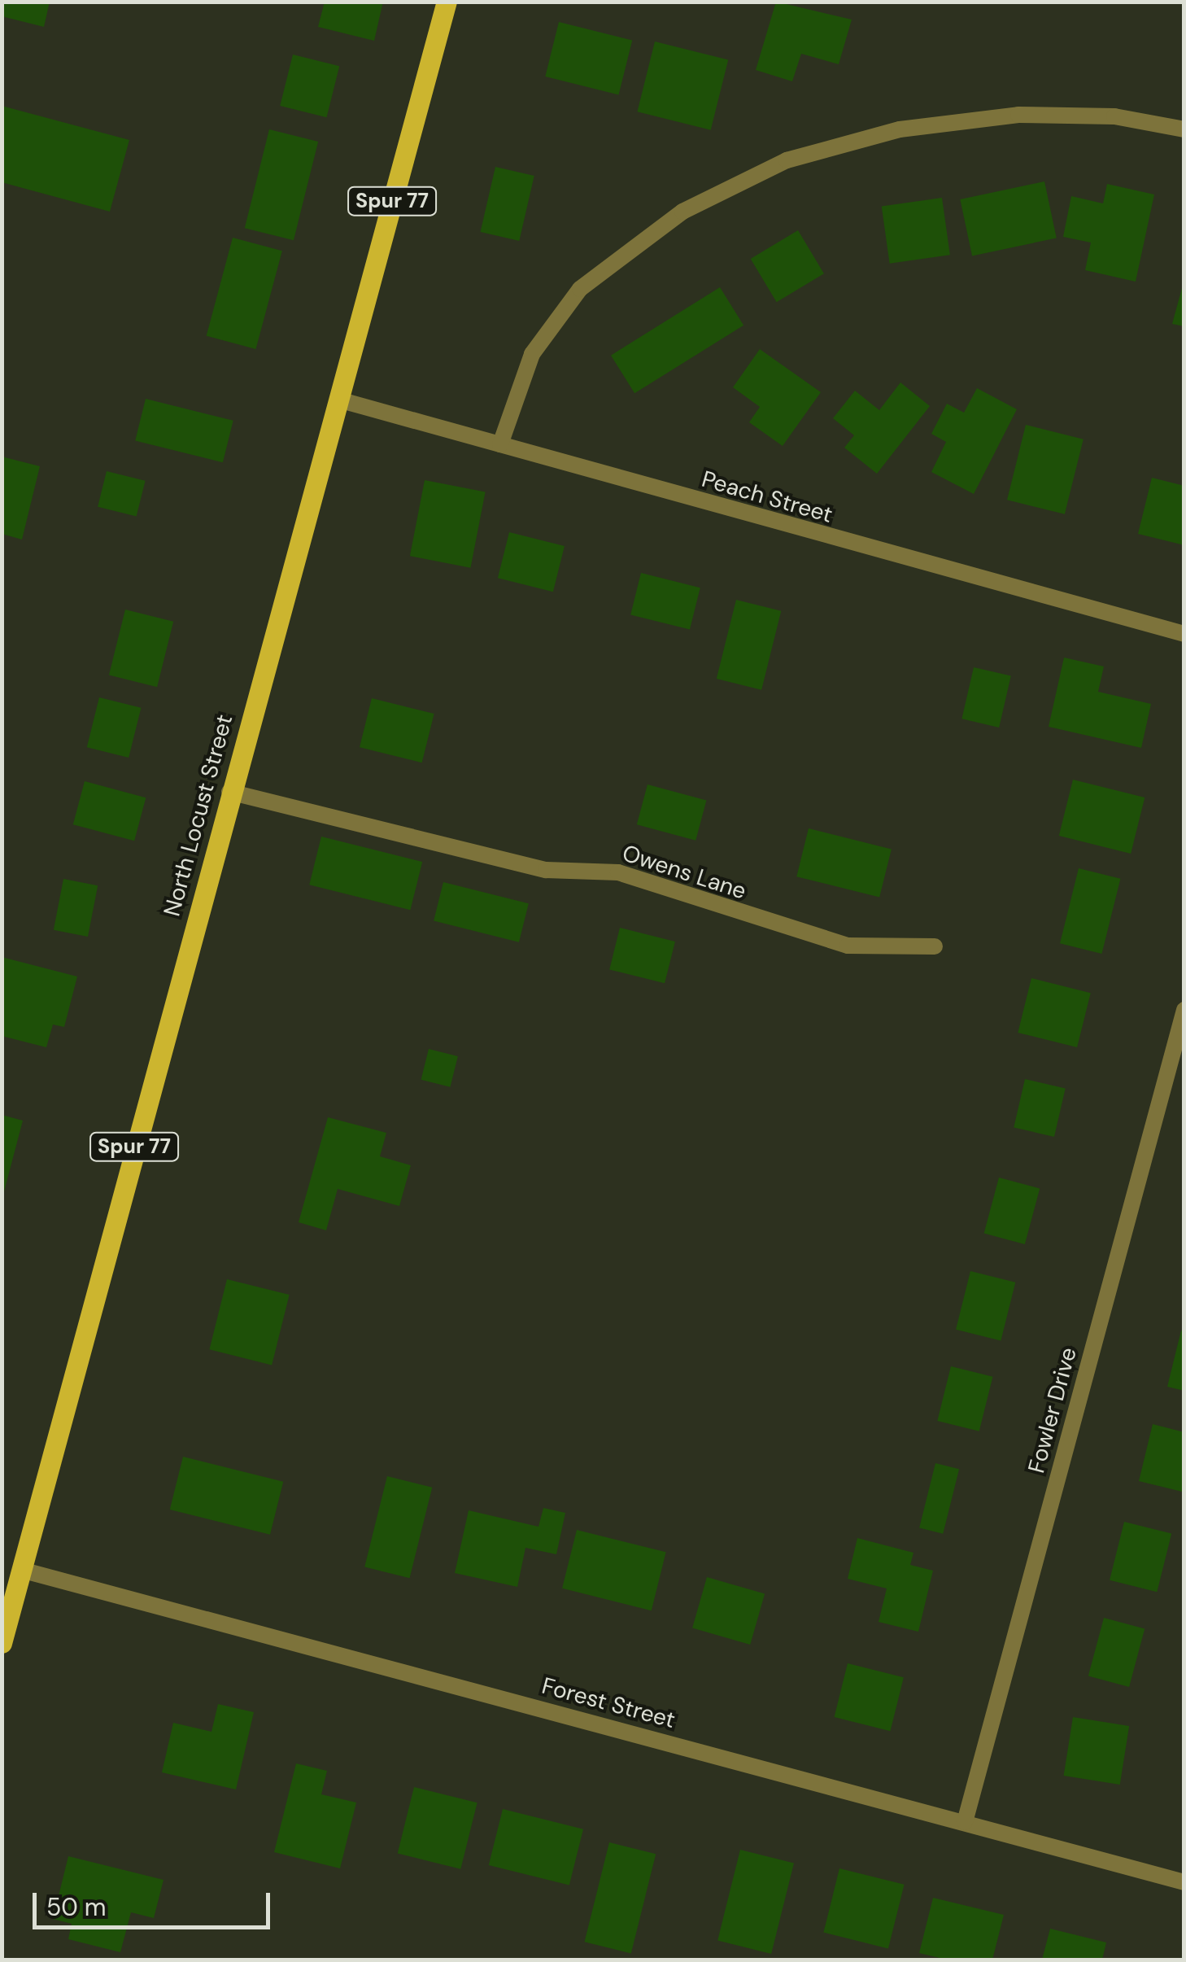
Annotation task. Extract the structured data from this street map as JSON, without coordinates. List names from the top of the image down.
{
  "streets": {
    "main road": ["Spur 77", "North Locust Street"],
    "street": [
      "Peach Street",
      "Owens Lane",
      "Fowler Drive",
      "Forest Street"
    ]
  },
  "crossings": [
    ["Peach Street", "North Locust Street"],
    ["North Locust Street", "Owens Lane"],
    ["North Locust Street", "Forest Street"],
    ["Fowler Drive", "Forest Street"]
  ],
  "scale_bar": "50 m"
}
